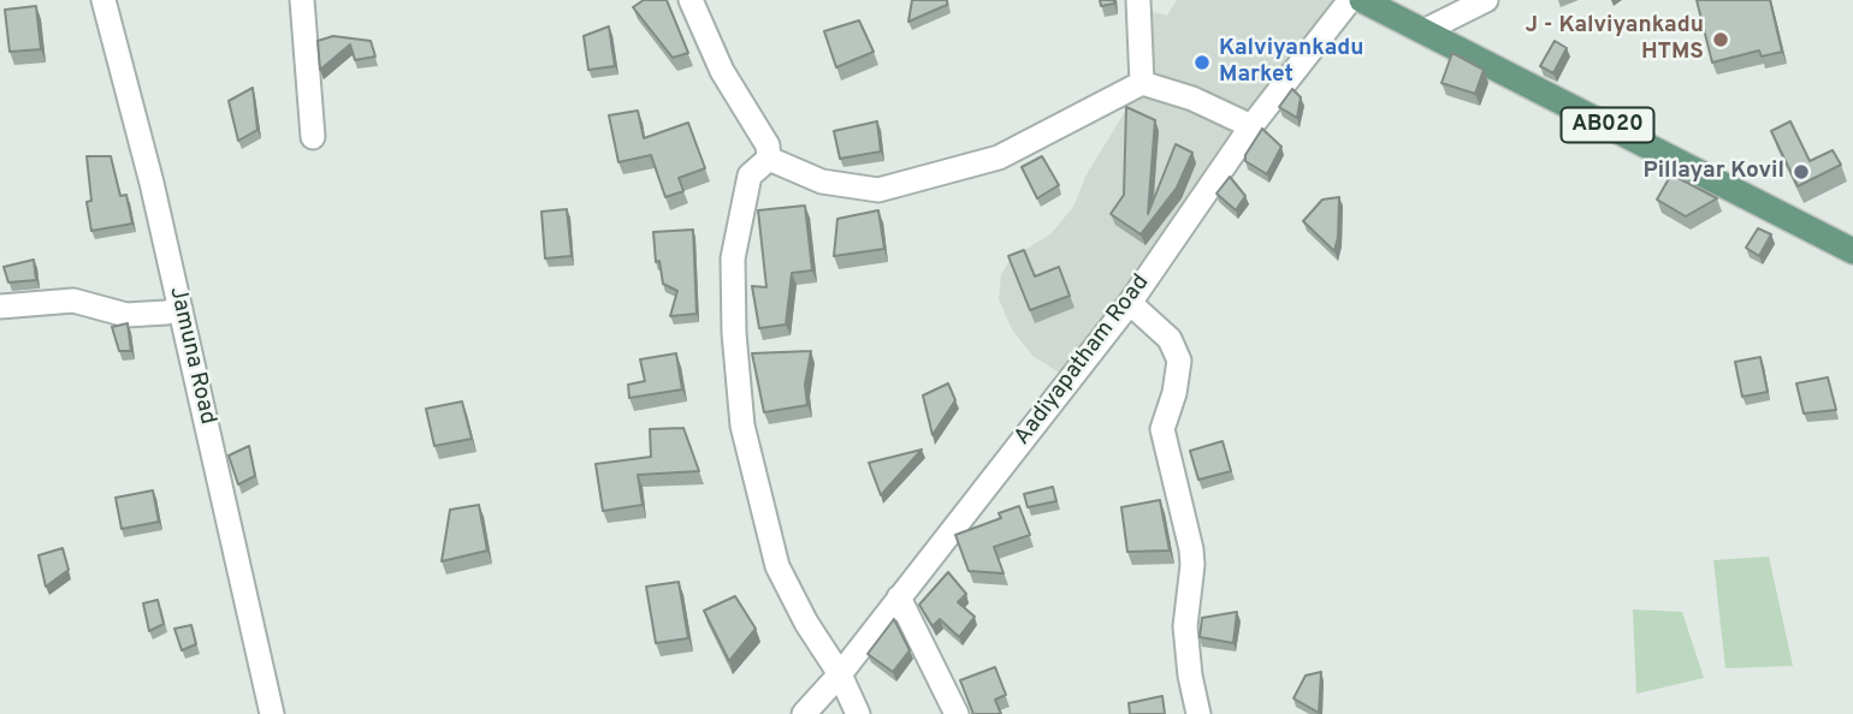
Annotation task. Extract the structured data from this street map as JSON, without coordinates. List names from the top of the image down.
{
  "streets": {
    "main road": ["AB020"],
    "street": ["Jamuna Road", "Aadiyapatham Road"]
  },
  "places": ["J - Kalviyankadu HTMS", "Kalviyankadu Market", "Pillayar Kovil"]
}
